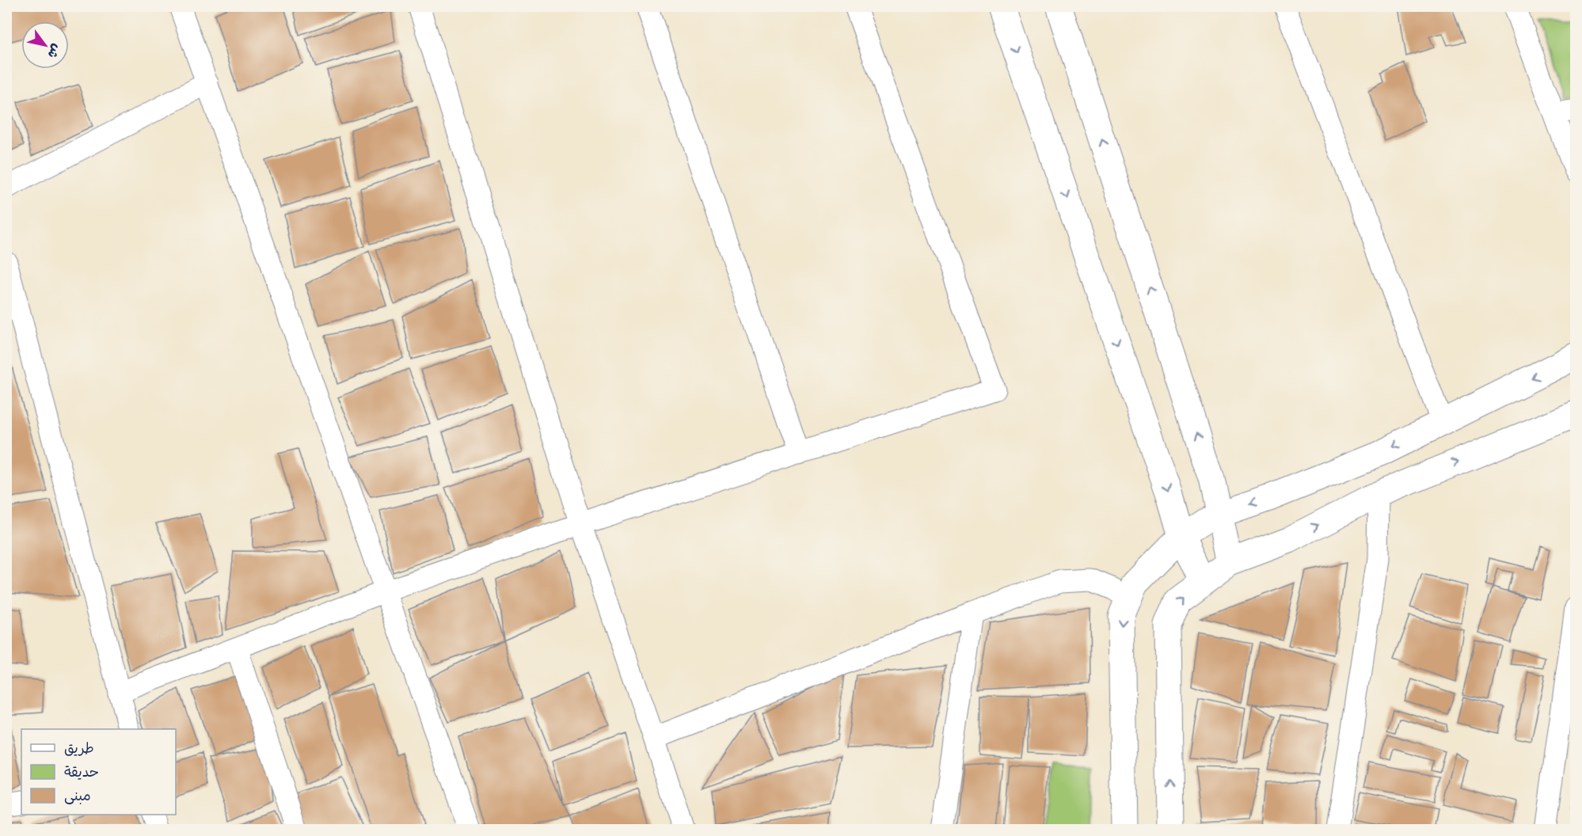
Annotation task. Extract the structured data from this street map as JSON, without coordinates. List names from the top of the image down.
{
  "legend": ["طريق", "حديقة", "مبنى"],
  "north": "bottom right"
}
